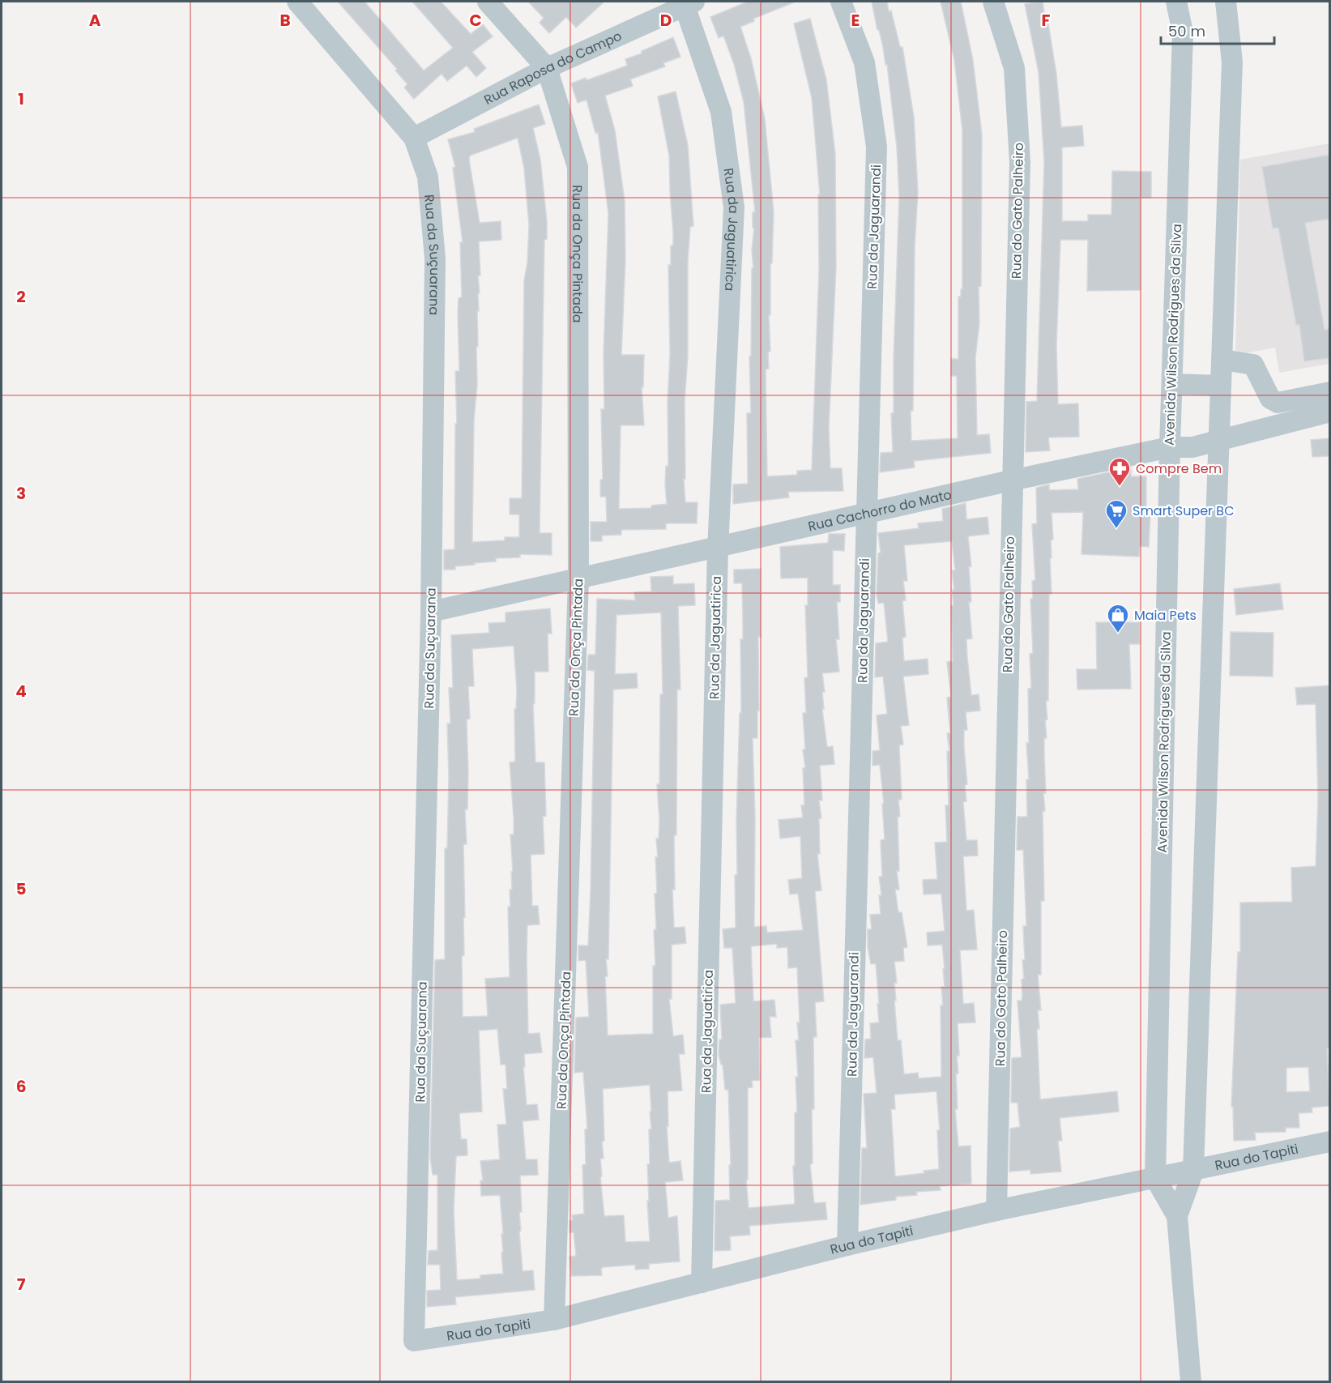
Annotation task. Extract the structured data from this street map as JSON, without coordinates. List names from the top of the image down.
{
  "streets": {
    "street": [
      "Rua Raposa do Campo",
      "Rua do Gato Palheiro",
      "Rua da Jaguarandi",
      "Rua da Jaguatirica",
      "Rua da Onça Pintada",
      "Rua da Suçuarana",
      "Avenida Wilson Rodrigues da Silva",
      "Rua Cachorro do Mato",
      "Rua do Tapiti"
    ]
  },
  "crossings": [
    ["Rua Raposa do Campo", "Rua da Jaguatirica"],
    ["Rua Raposa do Campo", "Rua da Onça Pintada"],
    ["Rua Raposa do Campo", "Rua da Suçuarana"],
    ["Rua do Gato Palheiro", "Rua Cachorro do Mato"],
    ["Rua do Gato Palheiro", "Rua do Tapiti"],
    ["Rua da Jaguarandi", "Rua Cachorro do Mato"],
    ["Rua da Jaguarandi", "Rua do Tapiti"],
    ["Rua da Jaguatirica", "Rua Cachorro do Mato"],
    ["Rua da Jaguatirica", "Rua do Tapiti"],
    ["Rua da Onça Pintada", "Rua Cachorro do Mato"],
    ["Rua da Onça Pintada", "Rua do Tapiti"],
    ["Rua da Suçuarana", "Rua Cachorro do Mato"],
    ["Rua da Suçuarana", "Rua do Tapiti"],
    ["Avenida Wilson Rodrigues da Silva", "Rua Cachorro do Mato"],
    ["Avenida Wilson Rodrigues da Silva", "Rua do Tapiti"]
  ],
  "places": {
    "pharmacy": ["Compre Bem"],
    "supermarket": ["Smart Super BC"],
    "shop": ["Maia Pets"]
  },
  "scale_bar": "50 m",
  "grid": {
    "columns": [
      "A",
      "B",
      "C",
      "D",
      "E",
      "F"
    ],
    "rows": [
      "1",
      "2",
      "3",
      "4",
      "5",
      "6",
      "7"
    ]
  }
}
